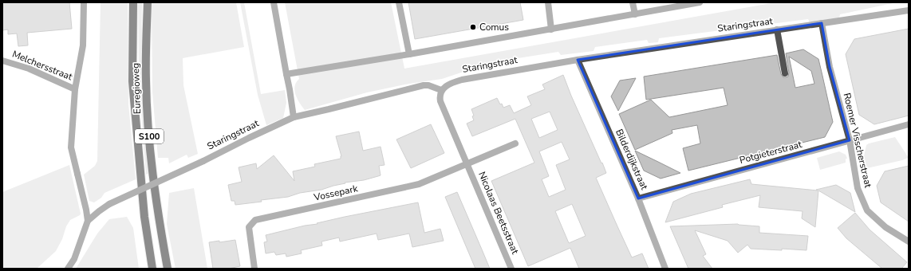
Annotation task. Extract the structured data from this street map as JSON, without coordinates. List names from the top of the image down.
{
  "streets": {
    "main road": ["Euregioweg", "S100"],
    "street": [
      "Staringstraat",
      "Melchersstraat",
      "Roemer Visscherstraat",
      "Potgieterstraat",
      "Bilderdijkstraat",
      "Vossepark",
      "Nicolaas Beetsstraat"
    ]
  },
  "crossings": [
    ["Staringstraat", "Melchersstraat"],
    ["Staringstraat", "Roemer Visscherstraat"],
    ["Staringstraat", "Bilderdijkstraat"],
    ["Staringstraat", "Nicolaas Beetsstraat"],
    ["Roemer Visscherstraat", "Potgieterstraat"],
    ["Potgieterstraat", "Bilderdijkstraat"],
    ["Vossepark", "Nicolaas Beetsstraat"]
  ],
  "places": ["Comus"]
}
